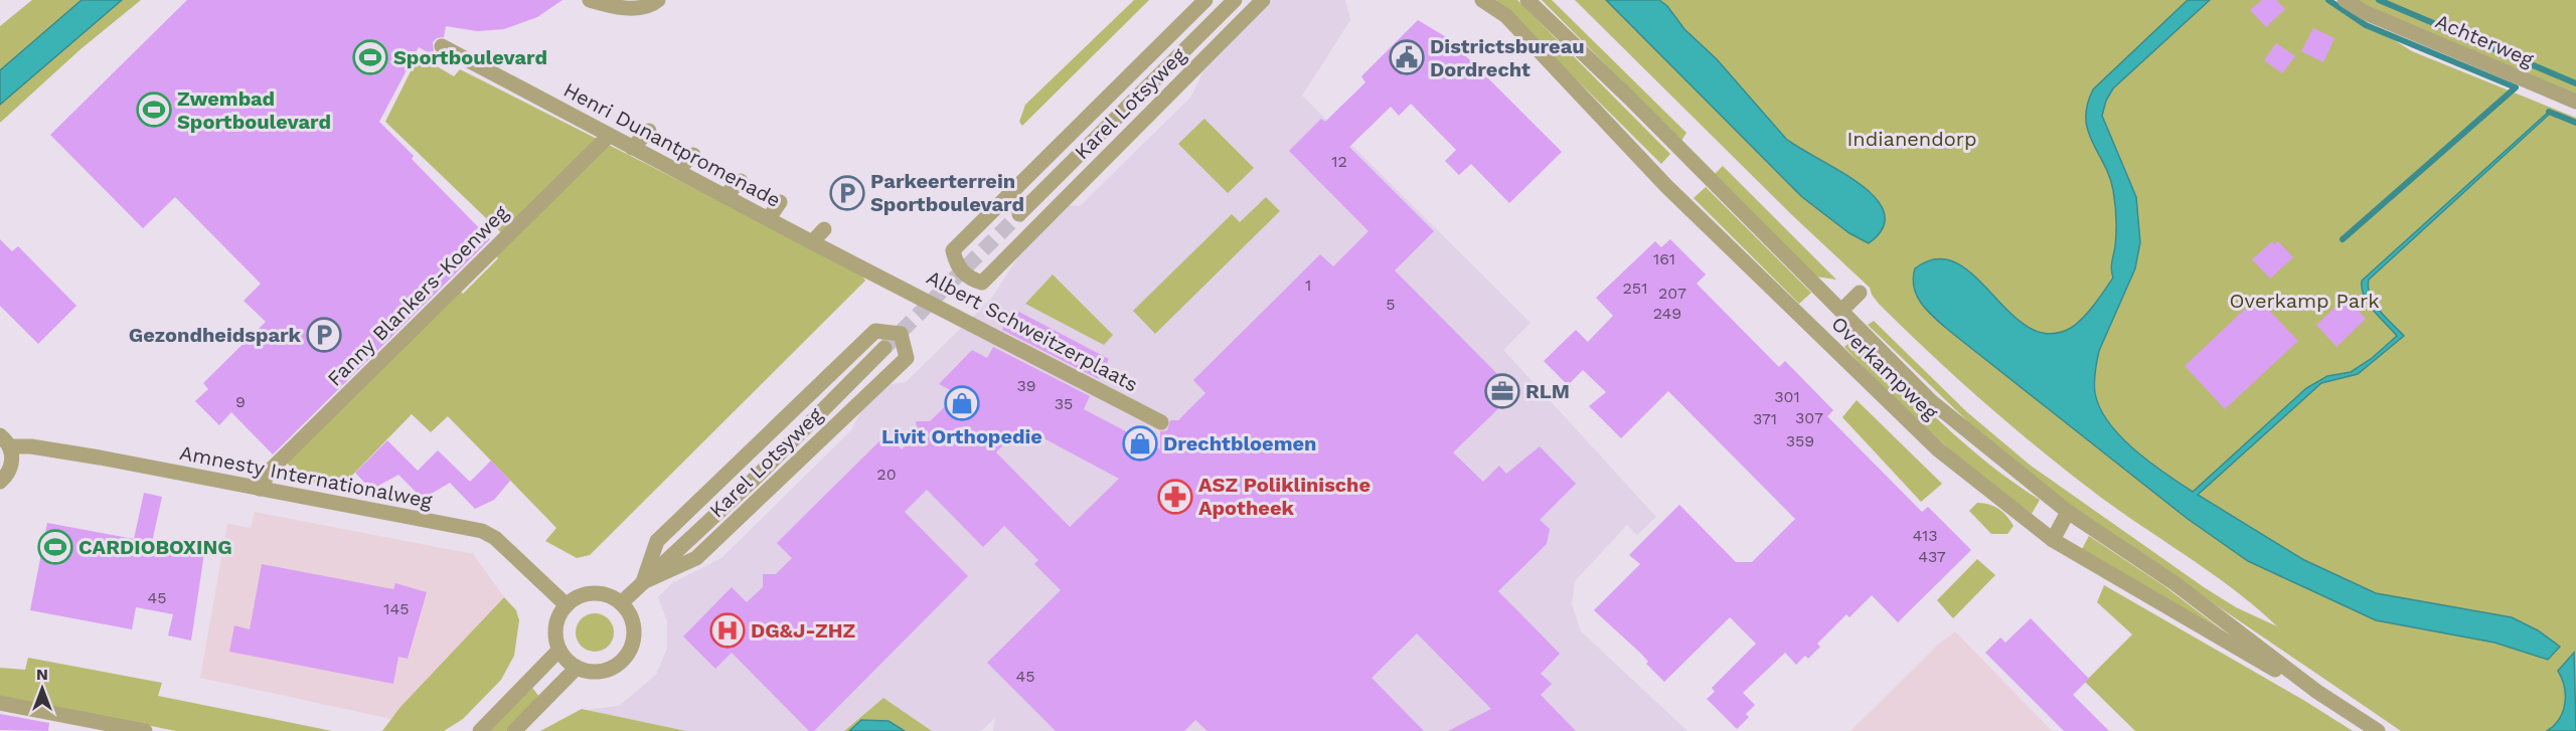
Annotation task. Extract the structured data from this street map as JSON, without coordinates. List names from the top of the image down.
{
  "streets": {
    "street": [
      "Achterweg",
      "Karel Lotsyweg",
      "Henri Dunantpromenade",
      "Fanny Blankers-Koenweg",
      "Albert Schweitzerplaats",
      "Overkampweg",
      "Amnesty Internationalweg"
    ]
  },
  "crossings": [
    ["Karel Lotsyweg", "Amnesty Internationalweg"],
    ["Henri Dunantpromenade", "Fanny Blankers-Koenweg"],
    ["Henri Dunantpromenade", "Albert Schweitzerplaats"],
    ["Fanny Blankers-Koenweg", "Amnesty Internationalweg"]
  ],
  "parks": ["Indianendorp", "Overkamp Park"],
  "places": {
    "sports": ["Sportboulevard", "Zwembad Sportboulevard", "CARDIOBOXING"],
    "public building": ["Districtsbureau Dordrecht"],
    "parking": ["Parkeerterrein Sportboulevard", "Gezondheidspark"],
    "office": ["RLM"],
    "shop": ["Livit Orthopedie", "Drechtbloemen"],
    "pharmacy": ["ASZ Poliklinische Apotheek"],
    "hospital": ["DG&J-ZHZ"]
  },
  "house_numbers": [
    "12",
    "161",
    "1",
    "251",
    "207",
    "5",
    "249",
    "39",
    "301",
    "9",
    "35",
    "307",
    "371",
    "359",
    "20",
    "413",
    "437",
    "45",
    "145",
    "45"
  ],
  "north": "top"
}
